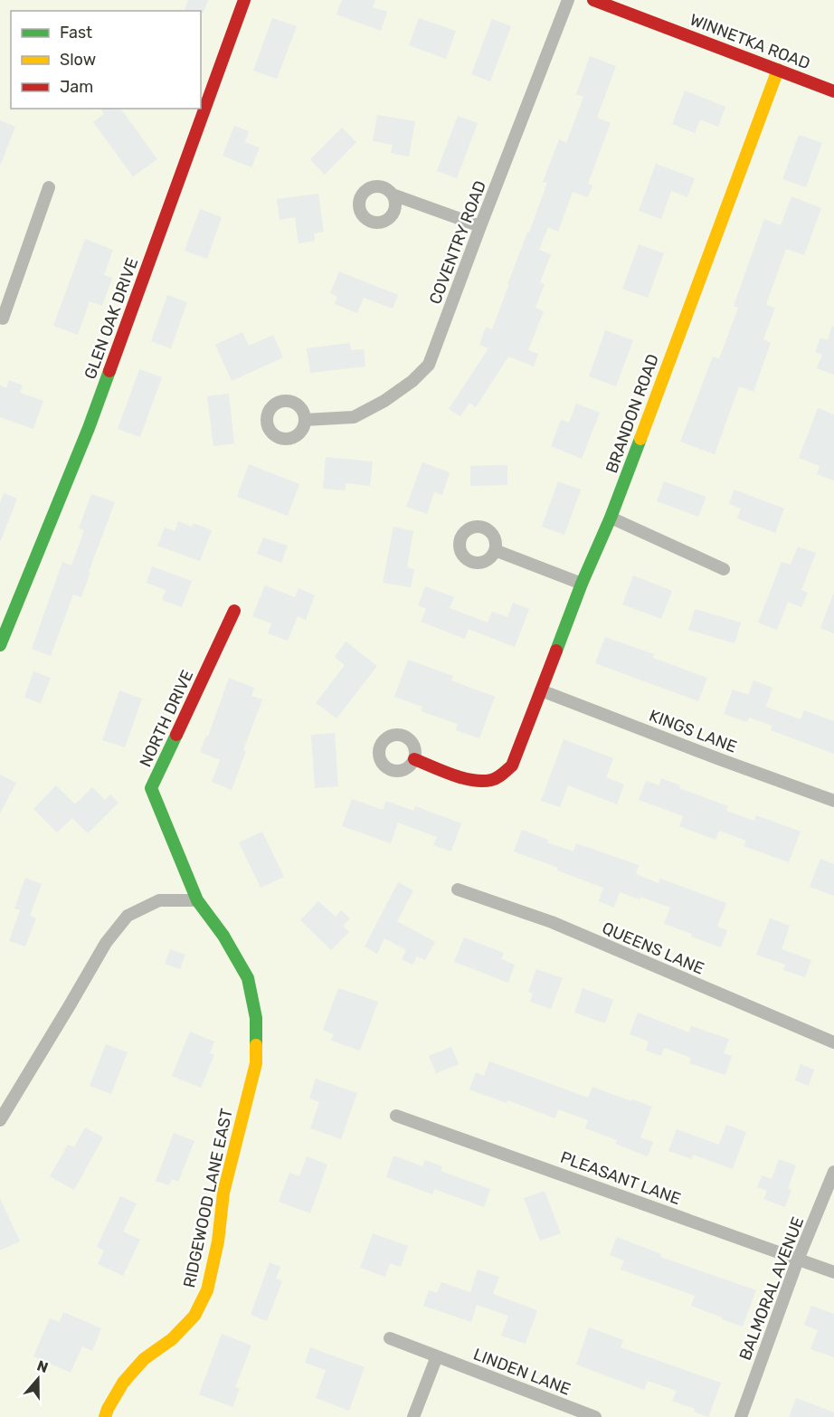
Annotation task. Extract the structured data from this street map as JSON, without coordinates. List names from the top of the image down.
{
  "streets": {
    "street": [
      "WINNETKA ROAD",
      "COVENTRY ROAD",
      "GLEN OAK DRIVE",
      "BRANDON ROAD",
      "NORTH DRIVE",
      "KINGS LANE",
      "QUEENS LANE",
      "PLEASANT LANE",
      "RIDGEWOOD LANE EAST",
      "BALMORAL AVENUE",
      "LINDEN LANE"
    ]
  },
  "crossings": [
    ["WINNETKA ROAD", "BRANDON ROAD"],
    ["BRANDON ROAD", "KINGS LANE"],
    ["NORTH DRIVE", "RIDGEWOOD LANE EAST"],
    ["PLEASANT LANE", "BALMORAL AVENUE"]
  ],
  "legend": ["Fast", "Slow", "Jam"],
  "north": "top"
}
